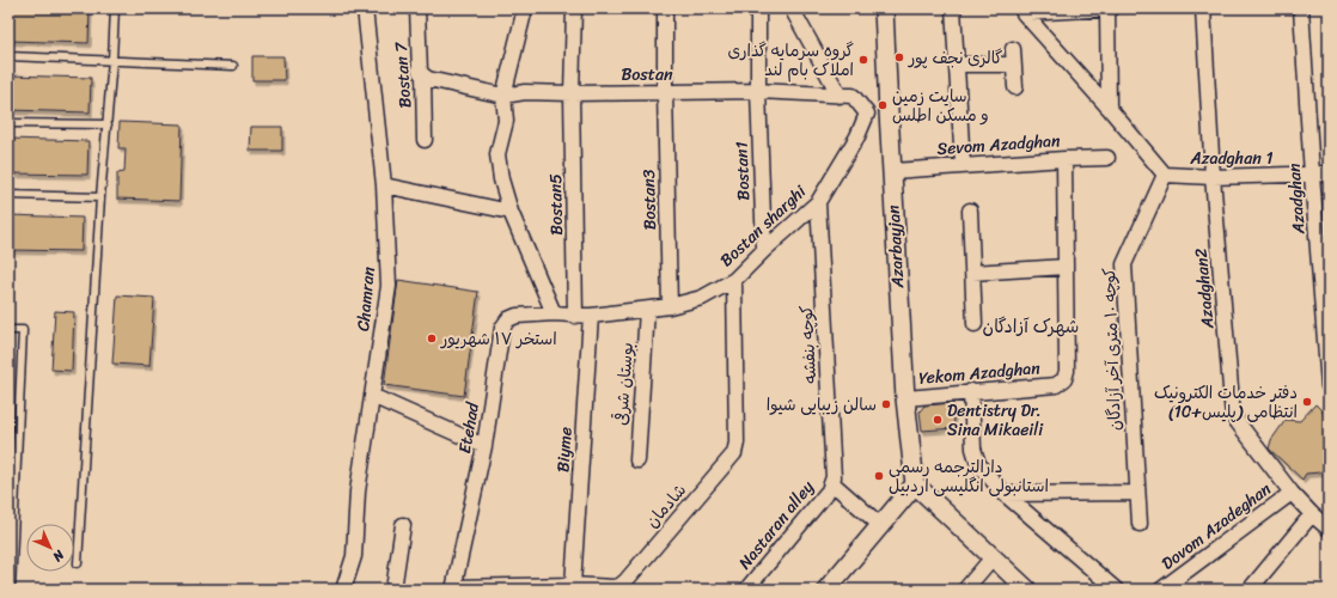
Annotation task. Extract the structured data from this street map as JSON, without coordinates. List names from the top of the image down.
{
  "streets": {
    "street": [
      "Bostan",
      "Bostan 7",
      "Sevom Azadghan",
      "Azadghan 1",
      "Bostan1",
      "Azadghan",
      "Bostan3",
      "Bostan5",
      "Bostan sharghi",
      "Azarbayjan",
      "Azadghan2",
      "Chamran",
      "کوچه بنفشه",
      "کوچه ۱۰ متری آخر آزادگان",
      "Yekom Azadghan",
      "بوستان شرقی",
      "Etehad",
      "Biyme",
      "شادمان",
      "Nastaran alley",
      "Dovom Azadeghan"
    ]
  },
  "crossings": [
    ["Bostan", "Bostan 7"],
    ["Bostan", "Bostan1"],
    ["Bostan", "Bostan3"],
    ["Bostan", "Bostan5"],
    ["Bostan", "Bostan sharghi"],
    ["Sevom Azadghan", "Azarbayjan"],
    ["Sevom Azadghan", "Yekom Azadghan"],
    ["Azadghan 1", "Azadghan"],
    ["Azadghan 1", "Azadghan2"],
    ["Azadghan 1", "کوچه ۱۰ متری آخر آزادگان"],
    ["Bostan1", "Bostan sharghi"],
    ["Bostan3", "Bostan sharghi"],
    ["Bostan5", "Bostan sharghi"],
    ["Bostan sharghi", "کوچه بنفشه"],
    ["Bostan sharghi", "بوستان شرقی"],
    ["Bostan sharghi", "Etehad"],
    ["Bostan sharghi", "Biyme"],
    ["Bostan sharghi", "شادمان"],
    ["Azarbayjan", "Yekom Azadghan"],
    ["Azadghan2", "Dovom Azadeghan"],
    ["کوچه بنفشه", "Nastaran alley"],
    ["Etehad", "شادمان"],
    ["Biyme", "شادمان"]
  ],
  "districts": ["شهرک آزادگان"],
  "places": [
    "گالری نجف پور",
    "گروه سرمایه گذاری املاک بام لند",
    "سایت زمین و مسکن اطلس",
    "استخر ١٧ شهریور",
    "دفتر خدمات الکترونیک انتظامی (پلیس+10)",
    "سالن زیبایی شیوا",
    "Dentistry Dr. Sina Mikaeili",
    "دارالترجمه رسمی استانبولی انگلیسی اردبیل"
  ],
  "north": "bottom right"
}
